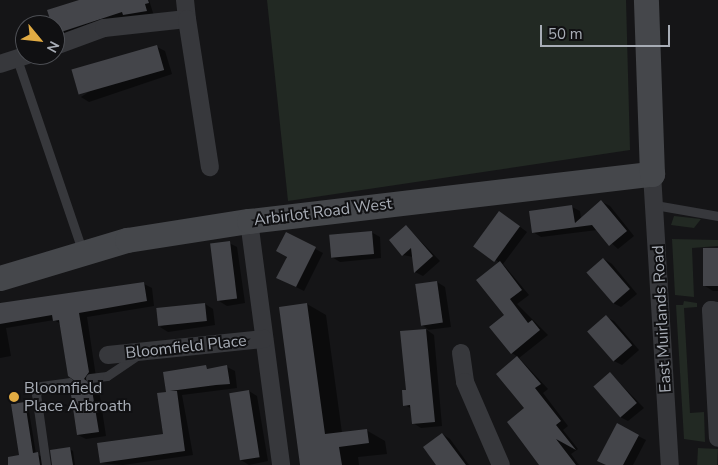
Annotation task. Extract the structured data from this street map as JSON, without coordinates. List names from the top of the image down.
{
  "streets": {
    "main road": ["Arbirlot Road West"],
    "street": ["East Muirlands Road", "Bloomfield Place"]
  },
  "crossings": [
    ["Arbirlot Road West", "East Muirlands Road"],
    ["Arbirlot Road West", "Bloomfield Place"]
  ],
  "places": ["Bloomfield Place Arbroath"],
  "scale_bar": "50 m",
  "north": "bottom right"
}
